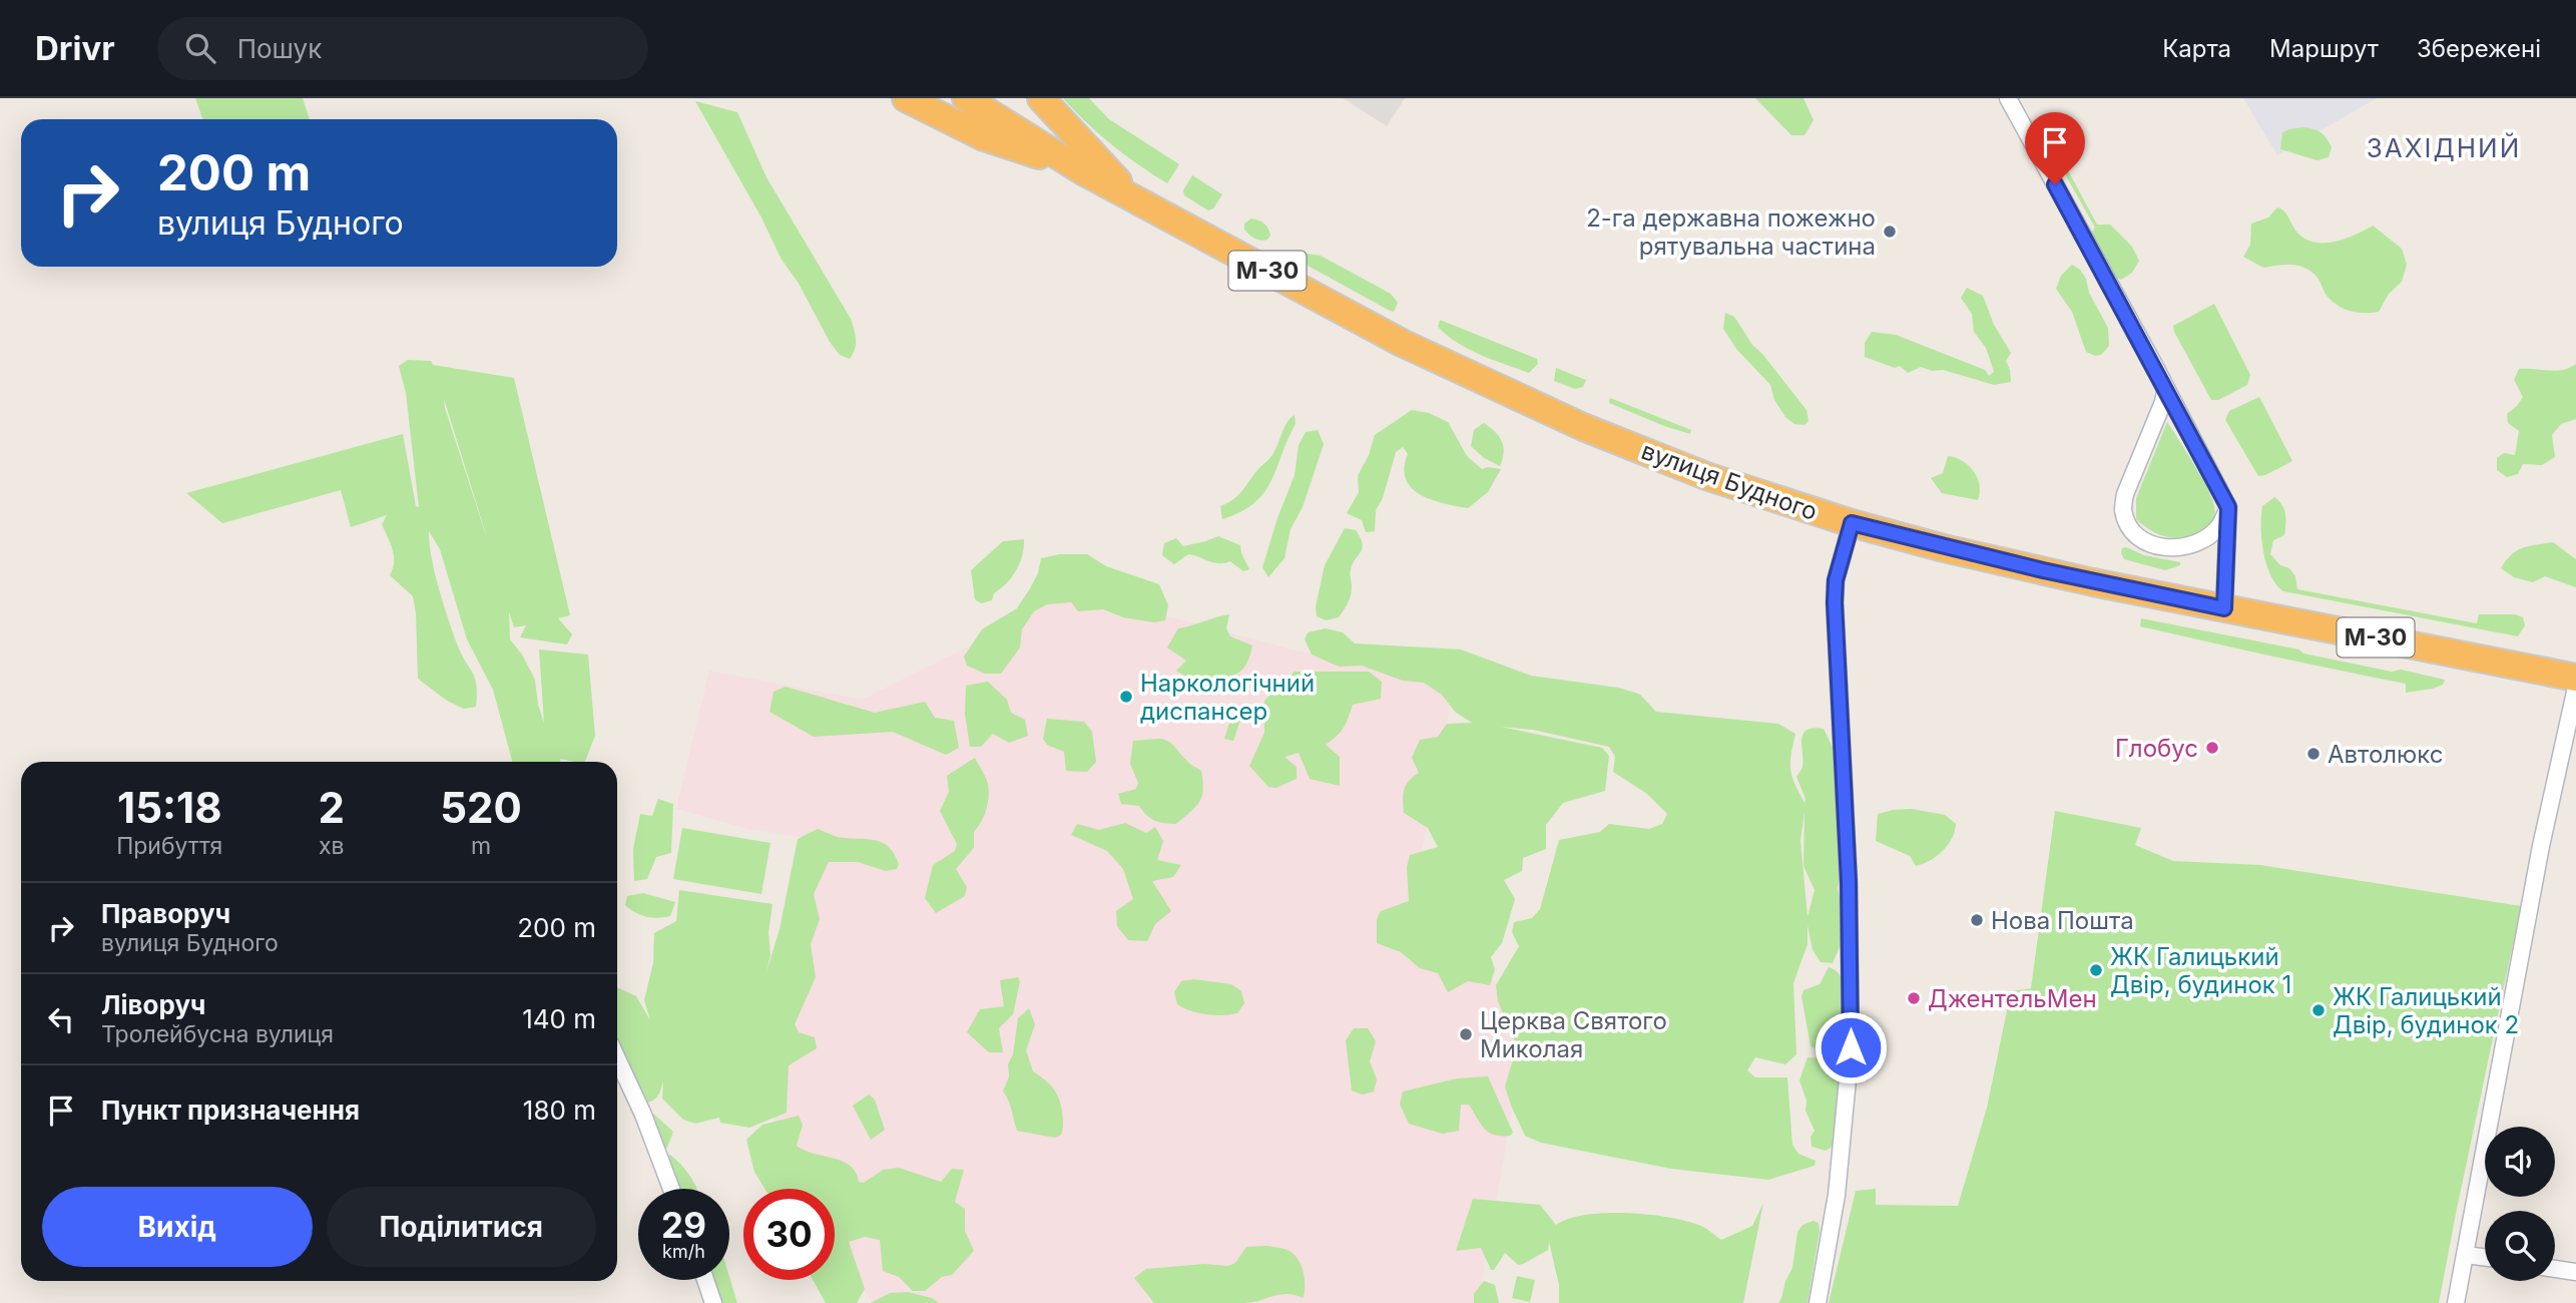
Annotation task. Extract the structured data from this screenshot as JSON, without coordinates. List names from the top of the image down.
{
  "streets": {
    "highway": ["М-30", "вулиця Будного"]
  },
  "crossings": [
    ["М-30", "вулиця Будного"]
  ],
  "districts": ["ЗАХІДНИЙ"],
  "places": [
    "2-га державна пожежно рятувальна частина",
    "Наркологічний диспансер",
    "Глобус",
    "Автолюкс",
    "Нова Пошта",
    "ЖК Галицький Двір, будинок 1",
    "ДжентельМен",
    "ЖК Галицький Двір, будинок 2",
    "Церква Святого Миколая"
  ],
  "page": {
    "header": "Drivr",
    "search": "Пошук",
    "nav": ["Карта", "Маршрут", "Збережені"],
    "turn": ["200 m", "вулиця Будного"],
    "eta": [
      "15:18",
      "Прибуття",
      "2",
      "хв",
      "520",
      "m"
    ],
    "list": [
      {
        "name": "Праворуч",
        "note": "вулиця Будного",
        "value": "200 m"
      },
      {
        "name": "Ліворуч",
        "note": "Тролейбусна вулиця",
        "value": "140 m"
      },
      {
        "name": "Пункт призначення",
        "value": "180 m"
      }
    ],
    "buttons": ["Вихід", "Поділитися"],
    "speed": "29 km/h",
    "limit": "30"
  }
}
